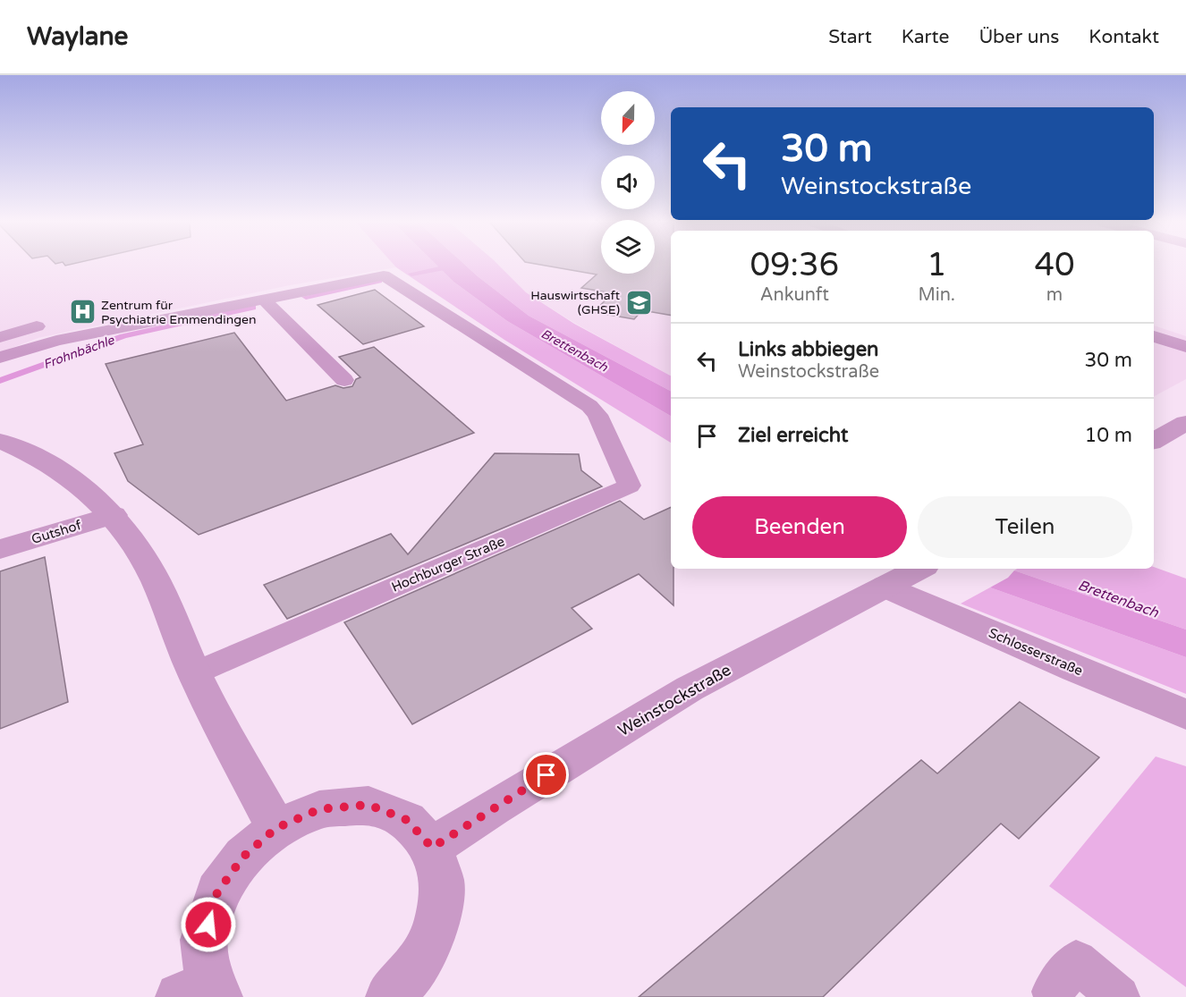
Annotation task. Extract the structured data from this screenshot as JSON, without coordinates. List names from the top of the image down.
{
  "streets": {
    "street": ["Gutshof", "Schlosserstraße", "Weinstockstraße"],
    "lane": ["Hochburger Straße"]
  },
  "crossings": [
    ["Schlosserstraße", "Weinstockstraße"]
  ],
  "water": ["Brettenbach", "Frohnbächle"],
  "places": {
    "school or university": ["Hauswirtschaft (GHSE)"],
    "hospital": ["Zentrum für Psychiatrie Emmendingen"]
  },
  "north": "bottom",
  "page": {
    "header": "Waylane",
    "nav": [
      "Start",
      "Karte",
      "Über uns",
      "Kontakt"
    ],
    "turn": ["30 m", "Weinstockstraße"],
    "eta": [
      "09:36",
      "Ankunft",
      "1",
      "Min.",
      "40",
      "m"
    ],
    "list": [
      {
        "name": "Links abbiegen",
        "note": "Weinstockstraße",
        "value": "30 m"
      },
      {
        "name": "Ziel erreicht",
        "value": "10 m"
      }
    ],
    "buttons": ["Beenden", "Teilen"]
  }
}
